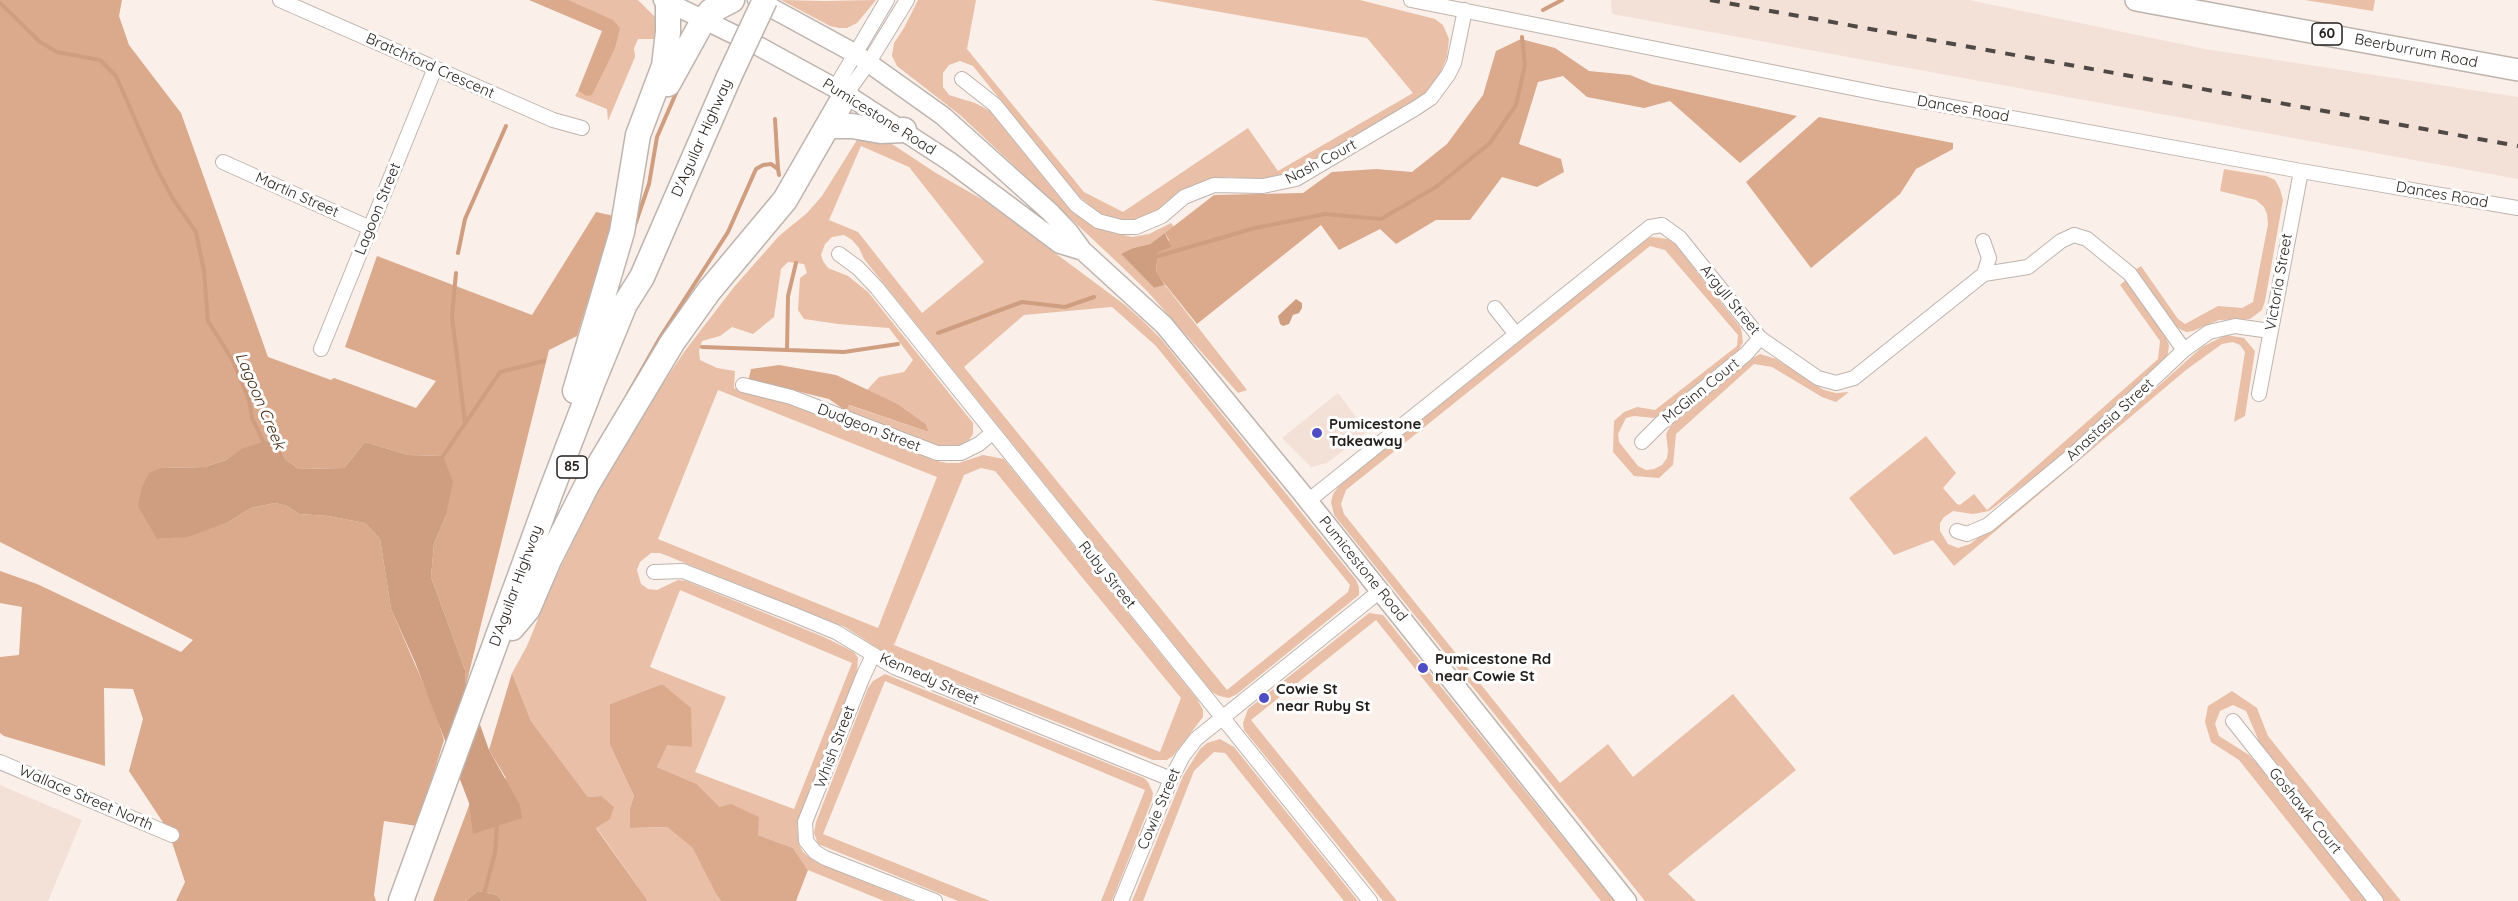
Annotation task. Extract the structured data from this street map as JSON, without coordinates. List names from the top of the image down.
{
  "streets": {
    "highway": ["D'Aguilar Highway", "85"],
    "main road": ["60", "Beerburrum Road", "Pumicestone Road"],
    "street": [
      "Bratchford Crescent",
      "Dances Road",
      "Nash Court",
      "Martin Street",
      "Lagoon Street",
      "Victoria Street",
      "Argyll Street",
      "McGinn Court",
      "Anastasia Street",
      "Dudgeon Street",
      "Ruby Street",
      "Kennedy Street",
      "Whish Street",
      "Wallace Street North",
      "Cowie Street",
      "Goshawk Court"
    ]
  },
  "crossings": [
    ["Bratchford Crescent", "Lagoon Street"],
    ["Dances Road", "Nash Court"],
    ["Dances Road", "Victoria Street"],
    ["Pumicestone Road", "Argyll Street"],
    ["Pumicestone Road", "Cowie Street"],
    ["Martin Street", "Lagoon Street"],
    ["Victoria Street", "Anastasia Street"],
    ["Argyll Street", "McGinn Court"],
    ["Argyll Street", "Anastasia Street"],
    ["Dudgeon Street", "Ruby Street"],
    ["Ruby Street", "Cowie Street"],
    ["Kennedy Street", "Whish Street"],
    ["Kennedy Street", "Cowie Street"]
  ],
  "water": ["Lagoon Creek"],
  "places": ["Pumicestone Takeaway", "Pumicestone Rd near Cowie St", "Cowie St near Ruby St"]
}
